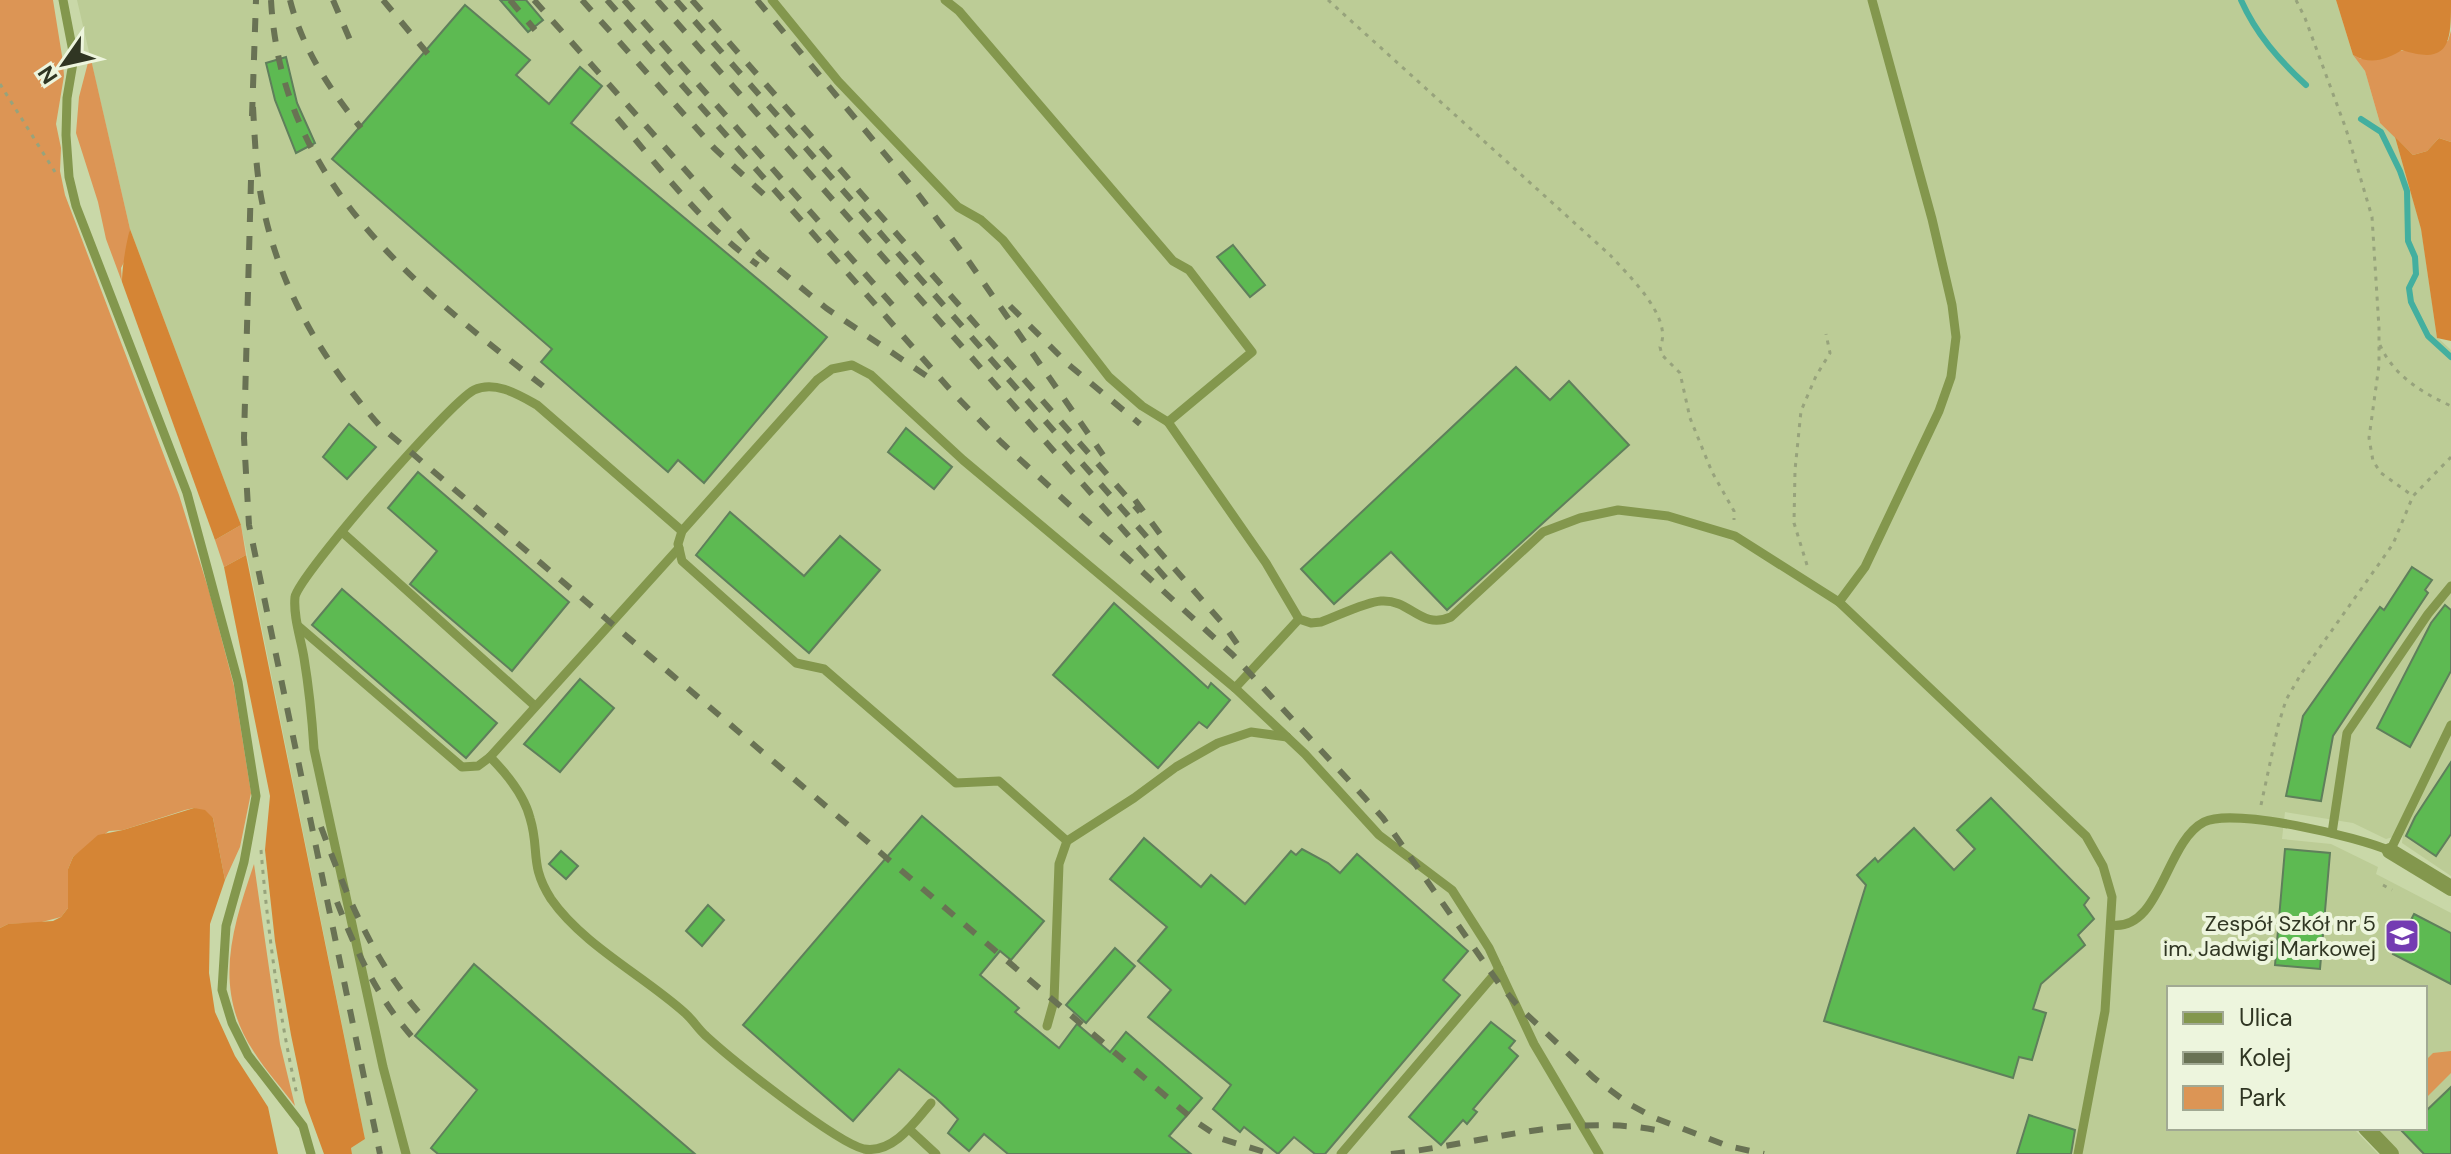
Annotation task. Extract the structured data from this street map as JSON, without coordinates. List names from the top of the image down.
{
  "places": {
    "school or university": ["Zespół Szkół nr 5 im. Jadwigi Markowej"]
  },
  "legend": ["Ulica", "Kolej", "Park"],
  "north": "bottom left"
}
